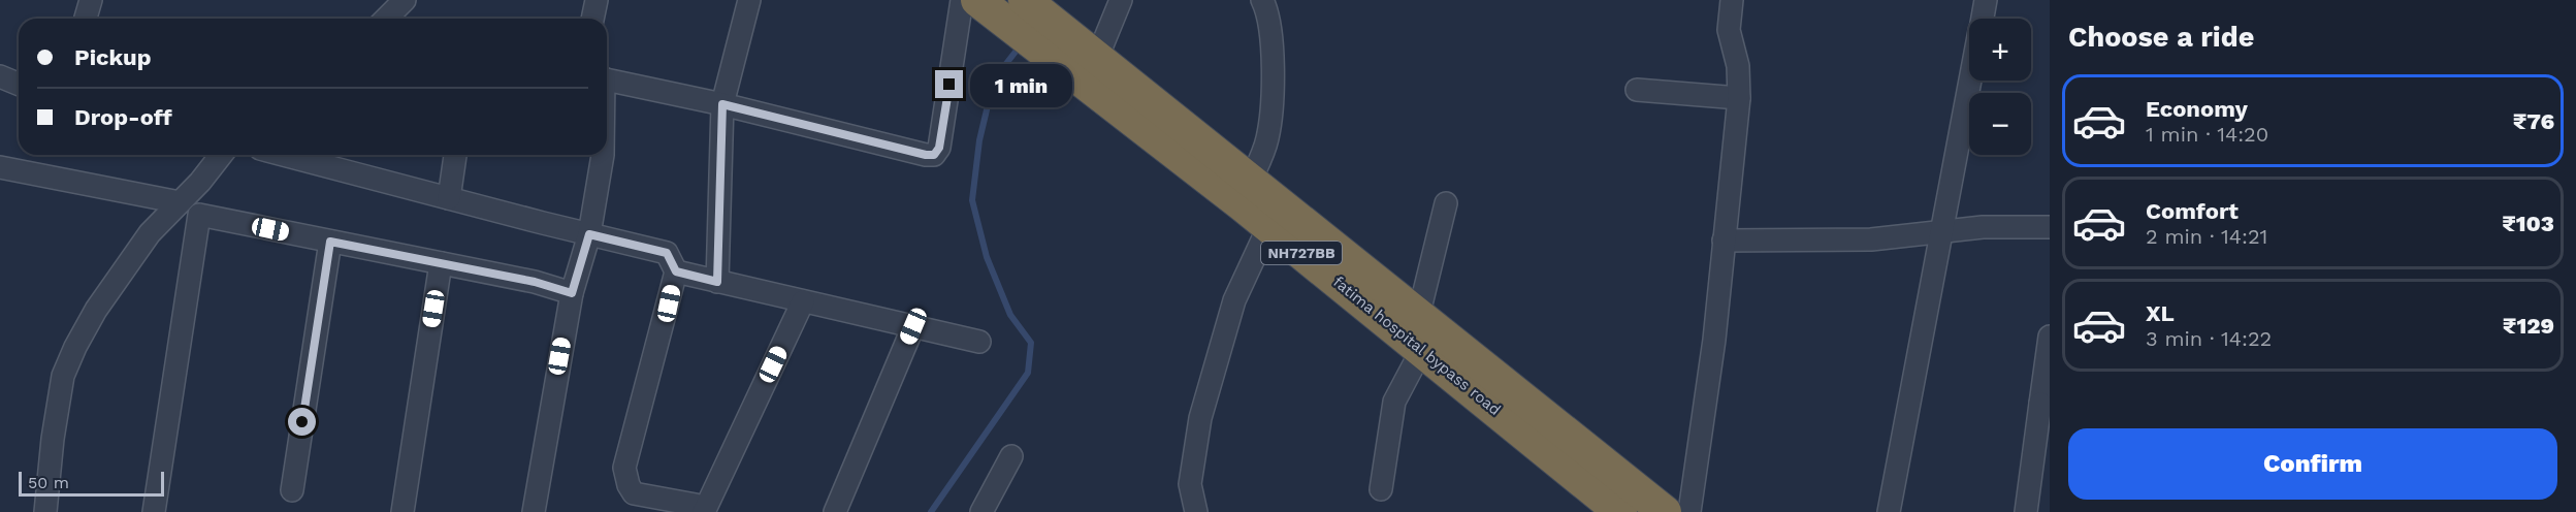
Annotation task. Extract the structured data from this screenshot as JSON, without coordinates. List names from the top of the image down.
{
  "streets": {
    "highway": ["NH727BB", "fatima hospital bypass road"]
  },
  "scale_bar": "50 m",
  "page": {
    "heading": "Choose a ride",
    "map_buttons": ["+", "−"],
    "banner": ["Pickup", "Drop-off"],
    "bubble": "1 min",
    "list": [
      {
        "name": "Economy",
        "note": "1 min · 14:20",
        "value": "₹76"
      },
      {
        "name": "Comfort",
        "note": "2 min · 14:21",
        "value": "₹103"
      },
      {
        "name": "XL",
        "note": "3 min · 14:22",
        "value": "₹129"
      }
    ],
    "buttons": "Confirm",
    "scale": "50 m"
  }
}
